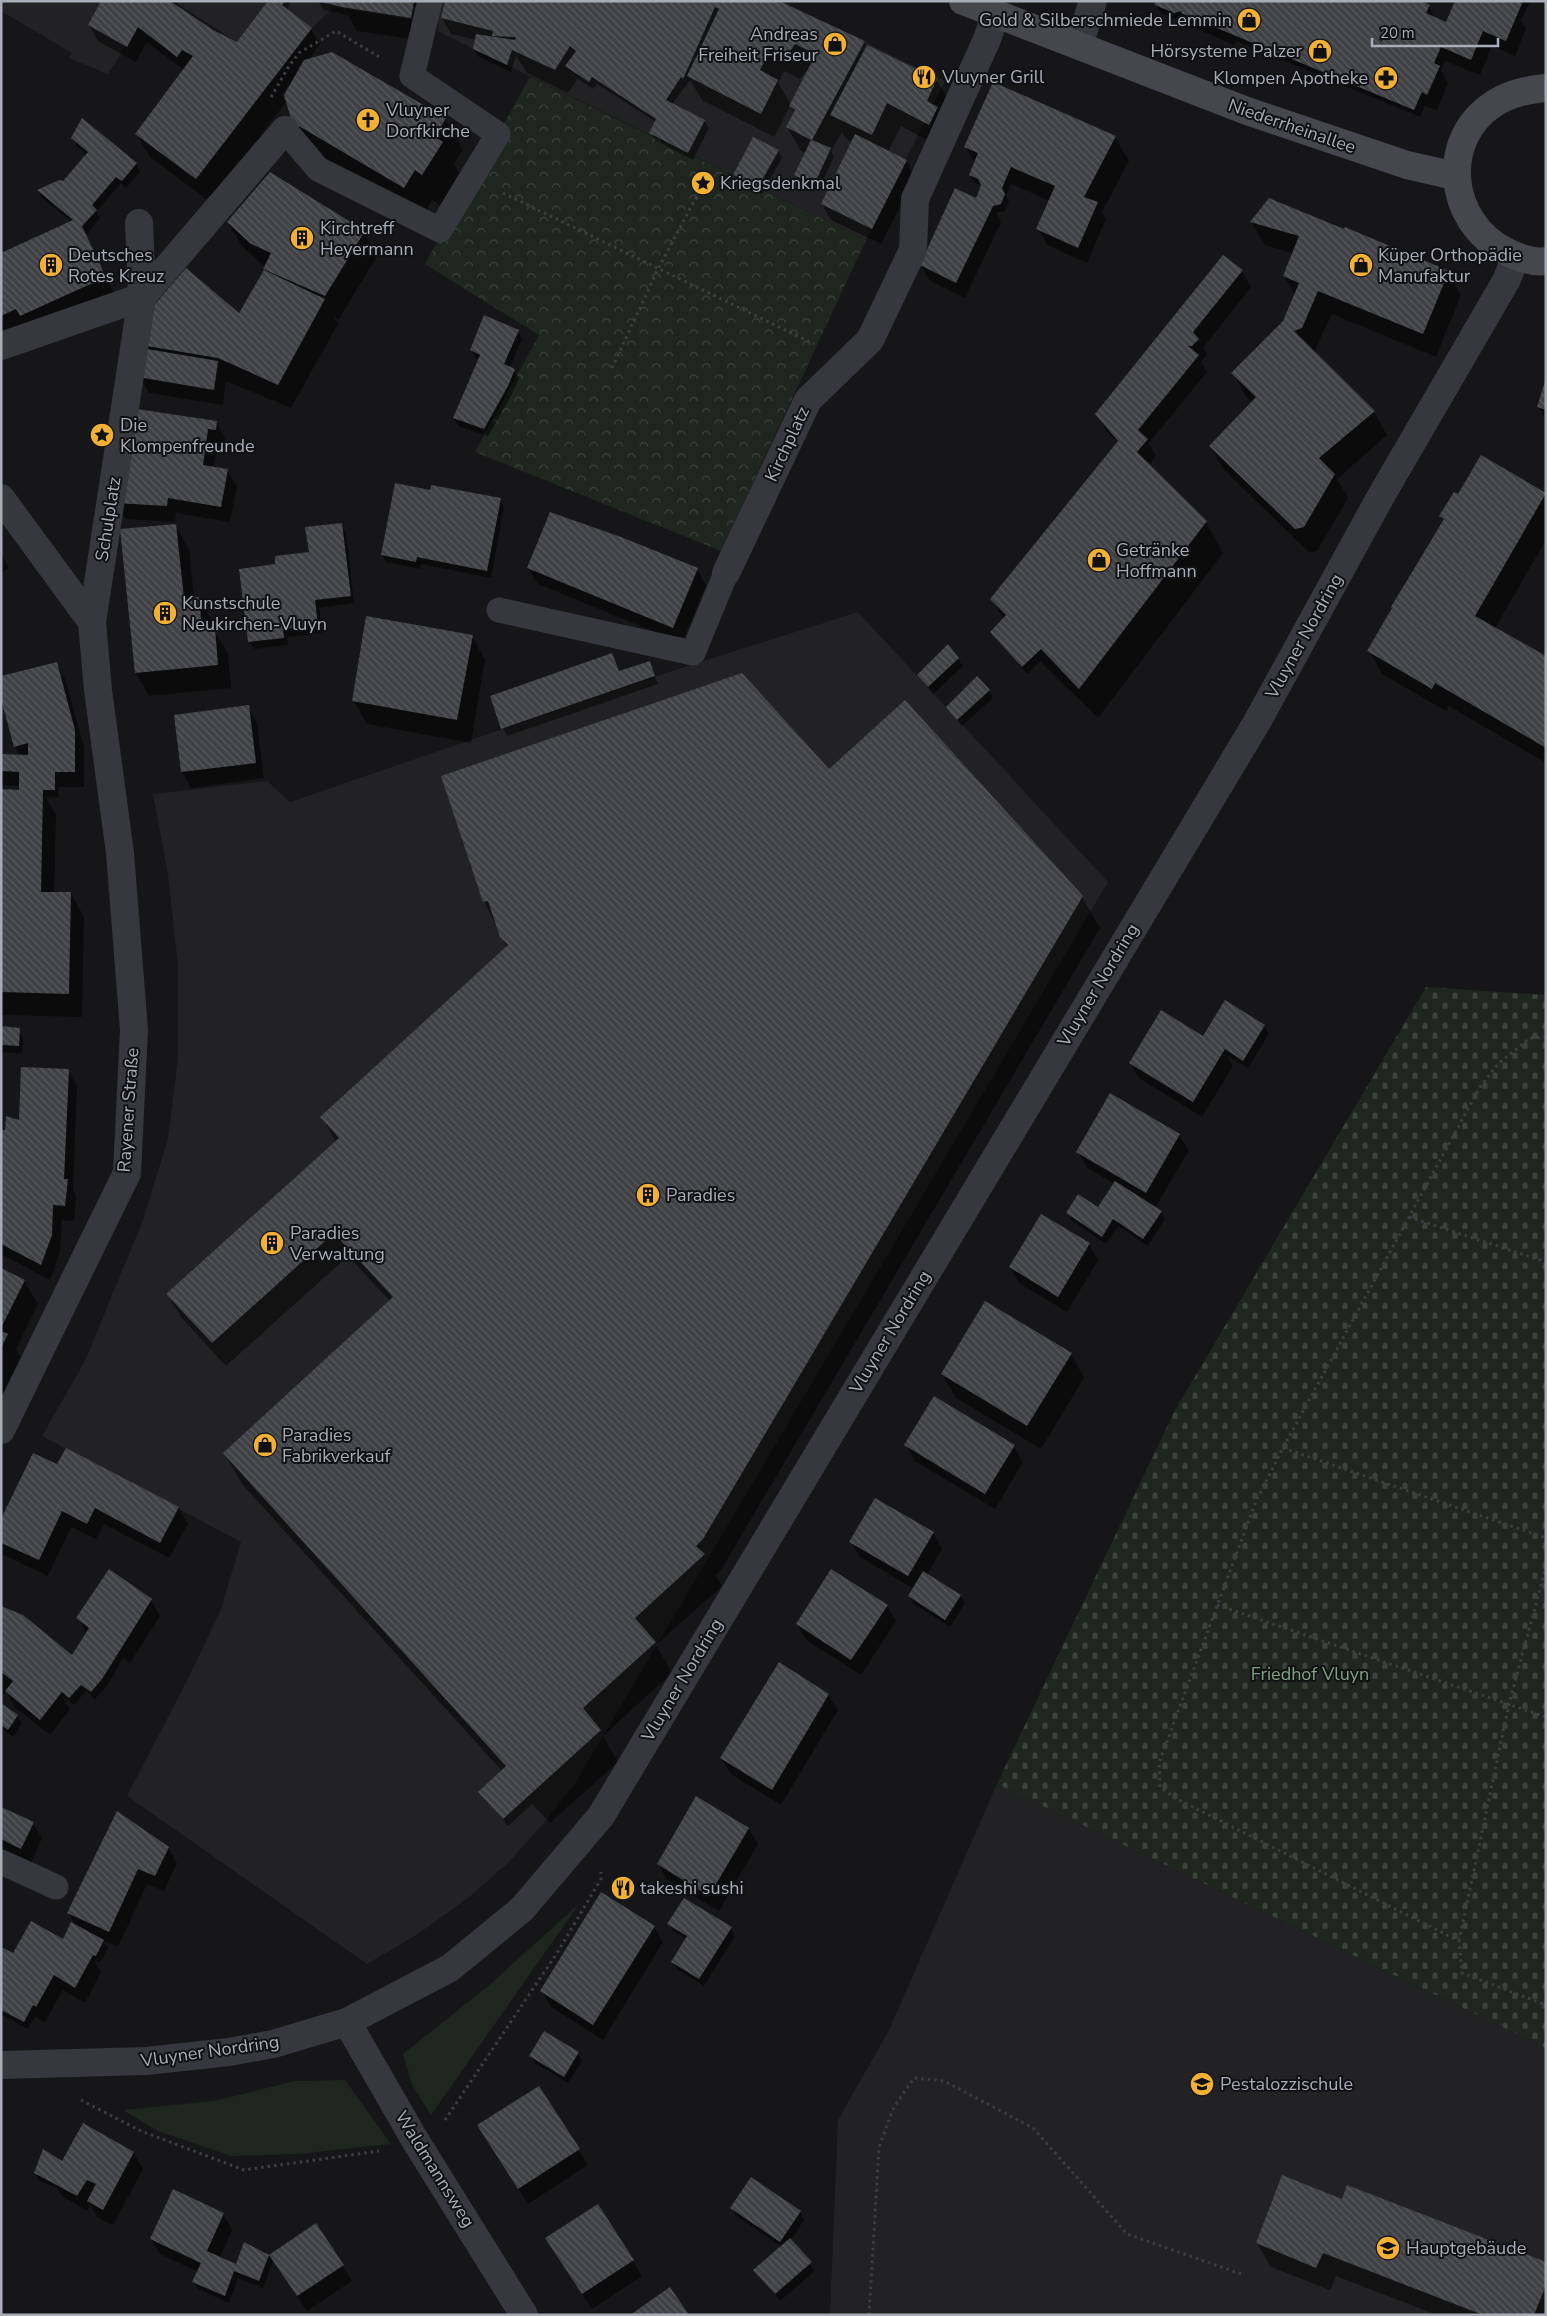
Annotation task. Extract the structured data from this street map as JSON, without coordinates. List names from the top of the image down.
{
  "streets": {
    "main road": ["Niederrheinallee"],
    "street": [
      "Kirchplatz",
      "Schulplatz",
      "Vluyner Nordring",
      "Rayener Straße",
      "Waldmannsweg"
    ]
  },
  "crossings": [
    ["Niederrheinallee", "Kirchplatz"],
    ["Schulplatz", "Rayener Straße"],
    ["Vluyner Nordring", "Waldmannsweg"]
  ],
  "parks": ["Friedhof Vluyn"],
  "places": {
    "shop": [
      "Gold & Silberschmiede Lemmin",
      "Andreas Freiheit Friseur",
      "Hörsysteme Palzer",
      "Küper Orthopädie Manufaktur",
      "Getränke Hoffmann",
      "Paradies Fabrikverkauf"
    ],
    "restaurant": ["Vluyner Grill", "takeshi sushi"],
    "pharmacy": ["Klompen Apotheke"],
    "church": ["Vluyner Dorfkirche"],
    "place": ["Kriegsdenkmal", "Die Klompenfreunde"],
    "building": [
      "Kirchtreff Heyermann",
      "Deutsches Rotes Kreuz",
      "Kunstschule Neukirchen-Vluyn",
      "Paradies",
      "Paradies Verwaltung"
    ],
    "school or university": ["Pestalozzischule", "Hauptgebäude"]
  },
  "scale_bar": "20 m"
}
